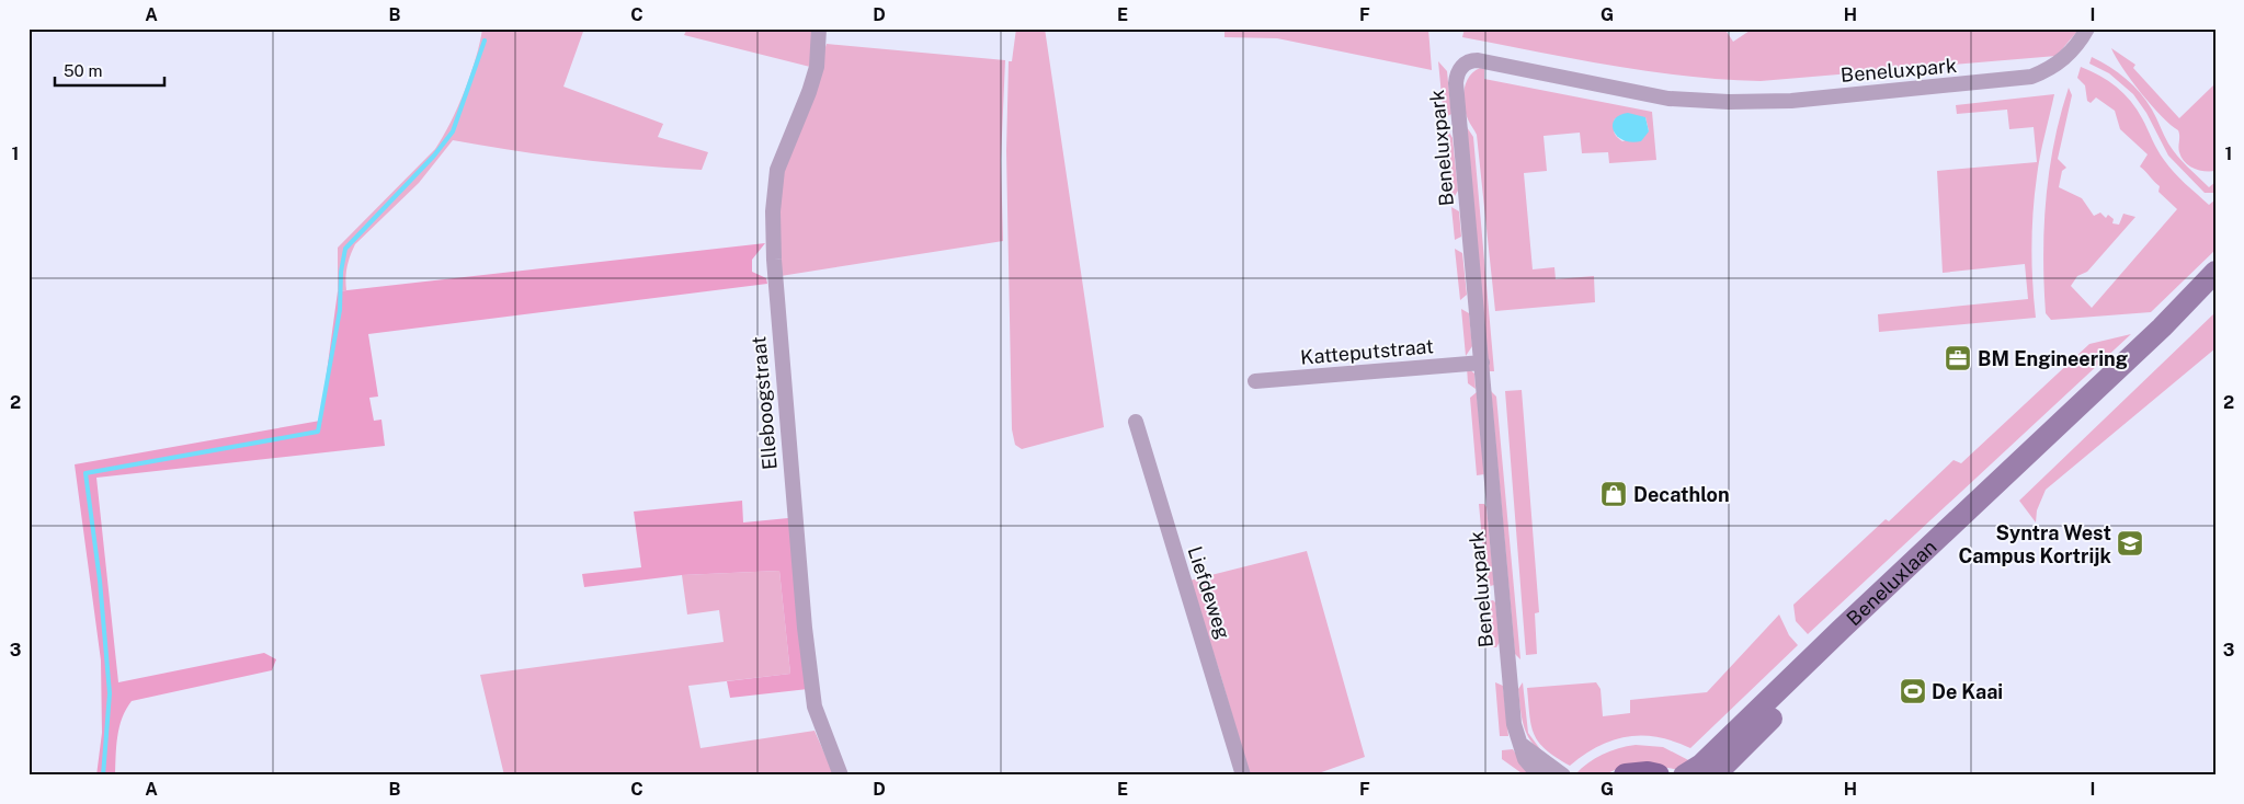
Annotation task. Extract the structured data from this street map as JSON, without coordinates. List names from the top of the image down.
{
  "streets": {
    "main road": ["Beneluxlaan"],
    "street": [
      "Beneluxpark",
      "Katteputstraat",
      "Elleboogstraat",
      "Liefdeweg"
    ]
  },
  "crossings": [
    ["Beneluxpark", "Katteputstraat"]
  ],
  "places": {
    "office": ["BM Engineering"],
    "shop": ["Decathlon"],
    "school or university": ["Syntra West Campus Kortrijk"],
    "sports": ["De Kaai"]
  },
  "scale_bar": "50 m",
  "grid": {
    "columns": [
      "A",
      "B",
      "C",
      "D",
      "E",
      "F",
      "G",
      "H",
      "I"
    ],
    "rows": ["1", "2", "3"]
  }
}
